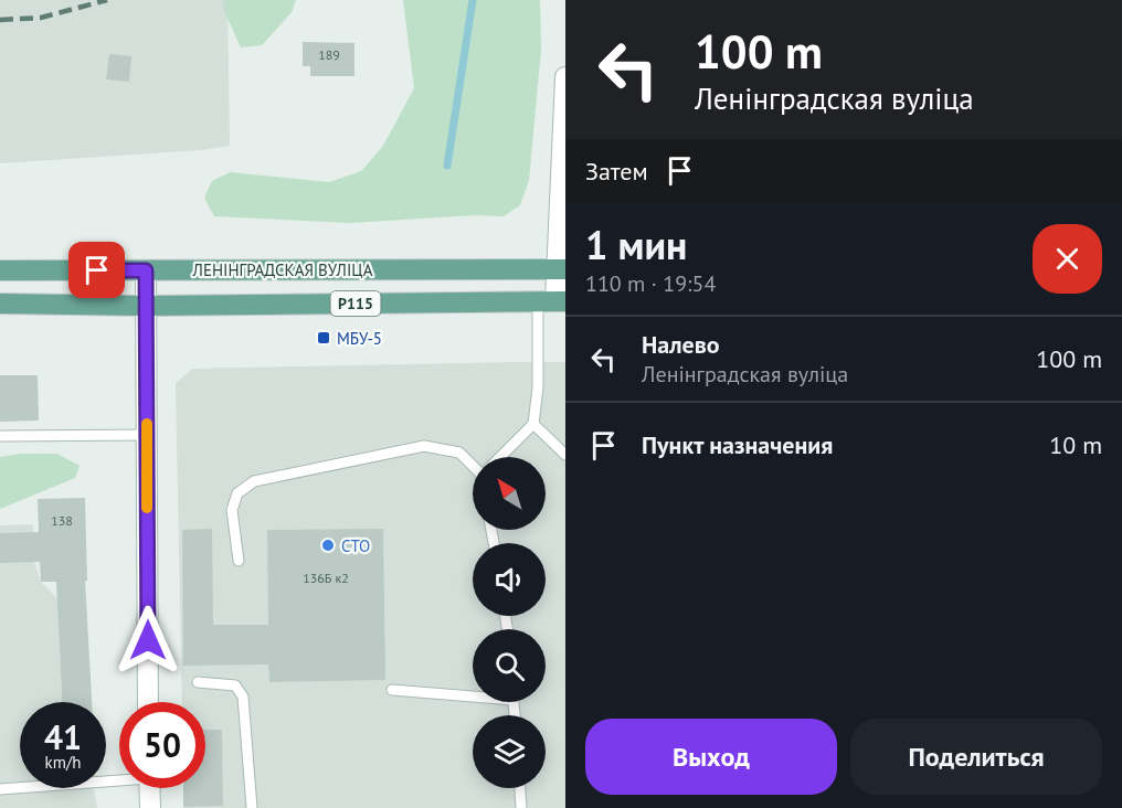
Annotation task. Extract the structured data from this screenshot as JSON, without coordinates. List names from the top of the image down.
{
  "streets": {
    "main road": ["ЛЕНІНГРАДСКАЯ ВУЛІЦА", "Р115"]
  },
  "places": {
    "transit": ["МБУ-5"],
    "other": ["СТО"]
  },
  "house_numbers": ["189", "138", "136Б к2"],
  "north": "top left",
  "page": {
    "turn": ["100 m", "Ленінградская вуліца"],
    "then": "Затем",
    "heading": ["1 мин", "110 m · 19:54"],
    "list": [
      {
        "name": "Налево",
        "note": "Ленінградская вуліца",
        "value": "100 m"
      },
      {
        "name": "Пункт назначения",
        "value": "10 m"
      }
    ],
    "speed": "41 km/h",
    "limit": "50",
    "buttons": ["Выход", "Поделиться"]
  }
}
